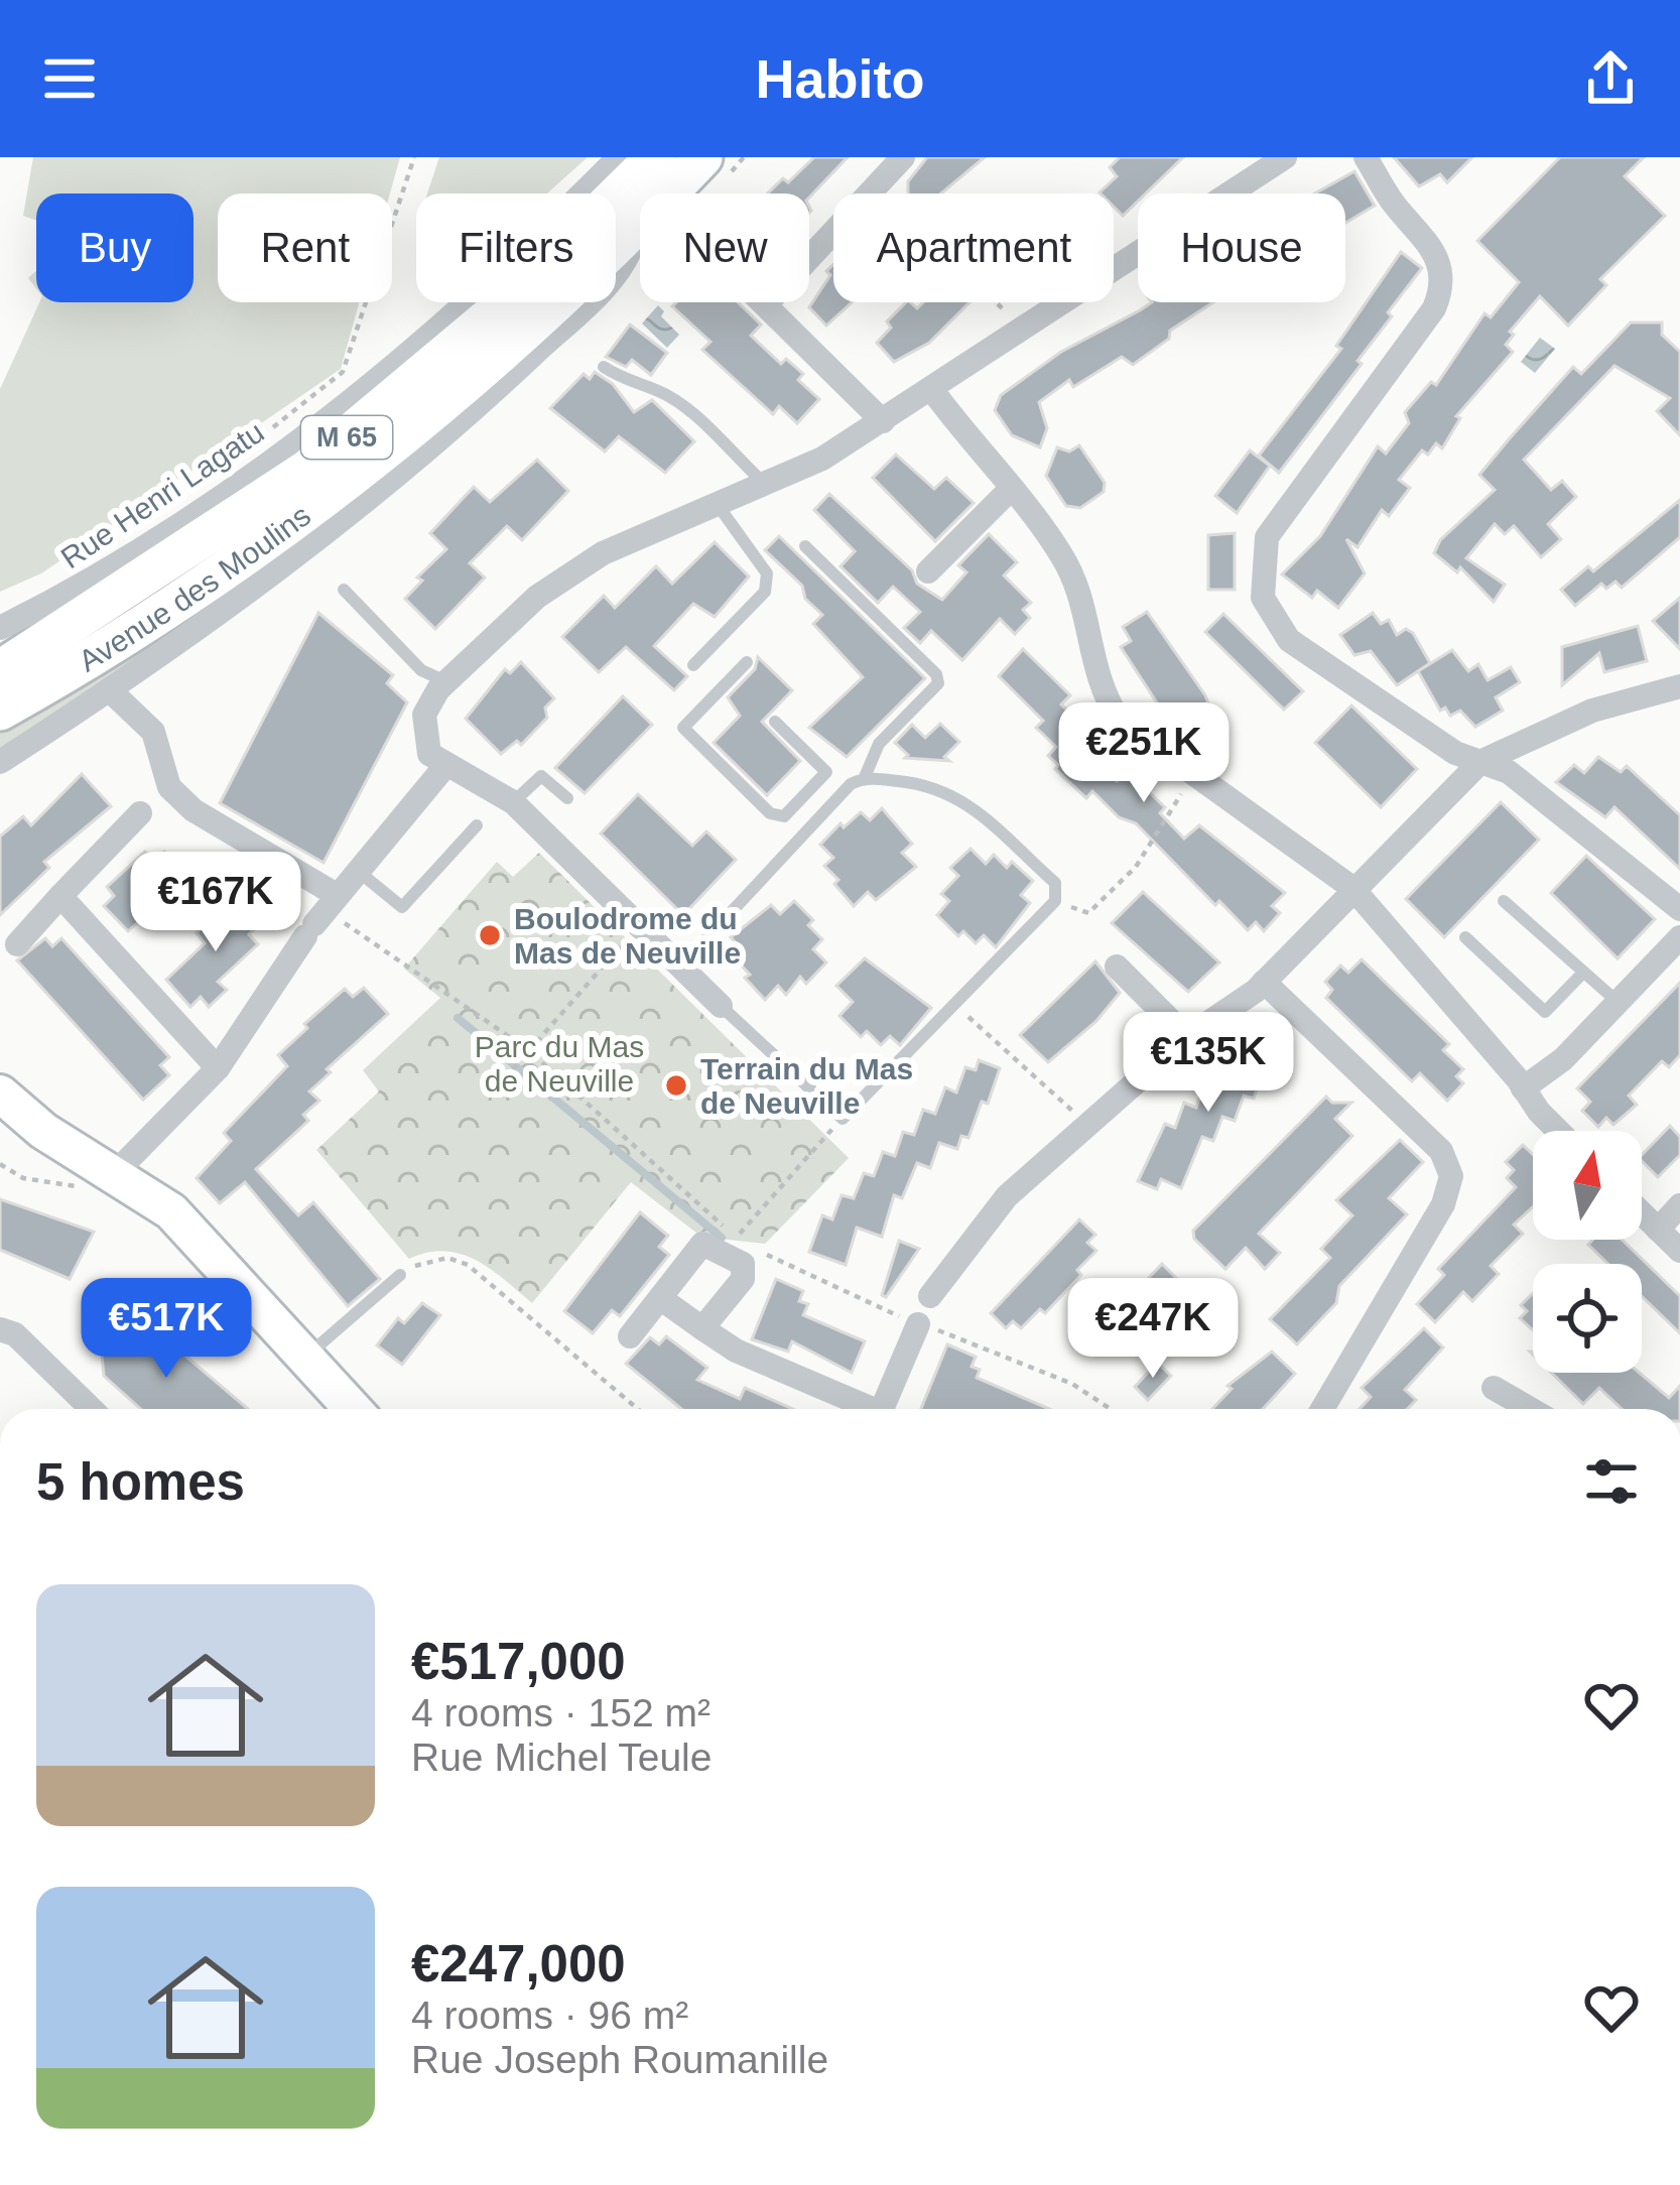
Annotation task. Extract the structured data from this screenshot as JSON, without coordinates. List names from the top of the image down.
{
  "streets": {
    "main road": ["M 65", "Avenue des Moulins"],
    "street": ["Rue Henri Lagatu"]
  },
  "parks": ["Parc du Mas de Neuville"],
  "places": ["Boulodrome du Mas de Neuville", "Terrain du Mas de Neuville"],
  "north": "top",
  "page": {
    "header": "Habito",
    "chip": [
      "Buy",
      "Rent",
      "Filters",
      "New",
      "Apartment",
      "House"
    ],
    "price": [
      "€251K",
      "€167K",
      "€135K",
      "€517K",
      "€247K"
    ],
    "heading": "5 homes",
    "list": [
      {
        "name": "€517,000",
        "note": "4 rooms · 152 m² · Rue Michel Teule"
      },
      {
        "name": "€247,000",
        "note": "4 rooms · 96 m² · Rue Joseph Roumanille"
      }
    ]
  }
}
